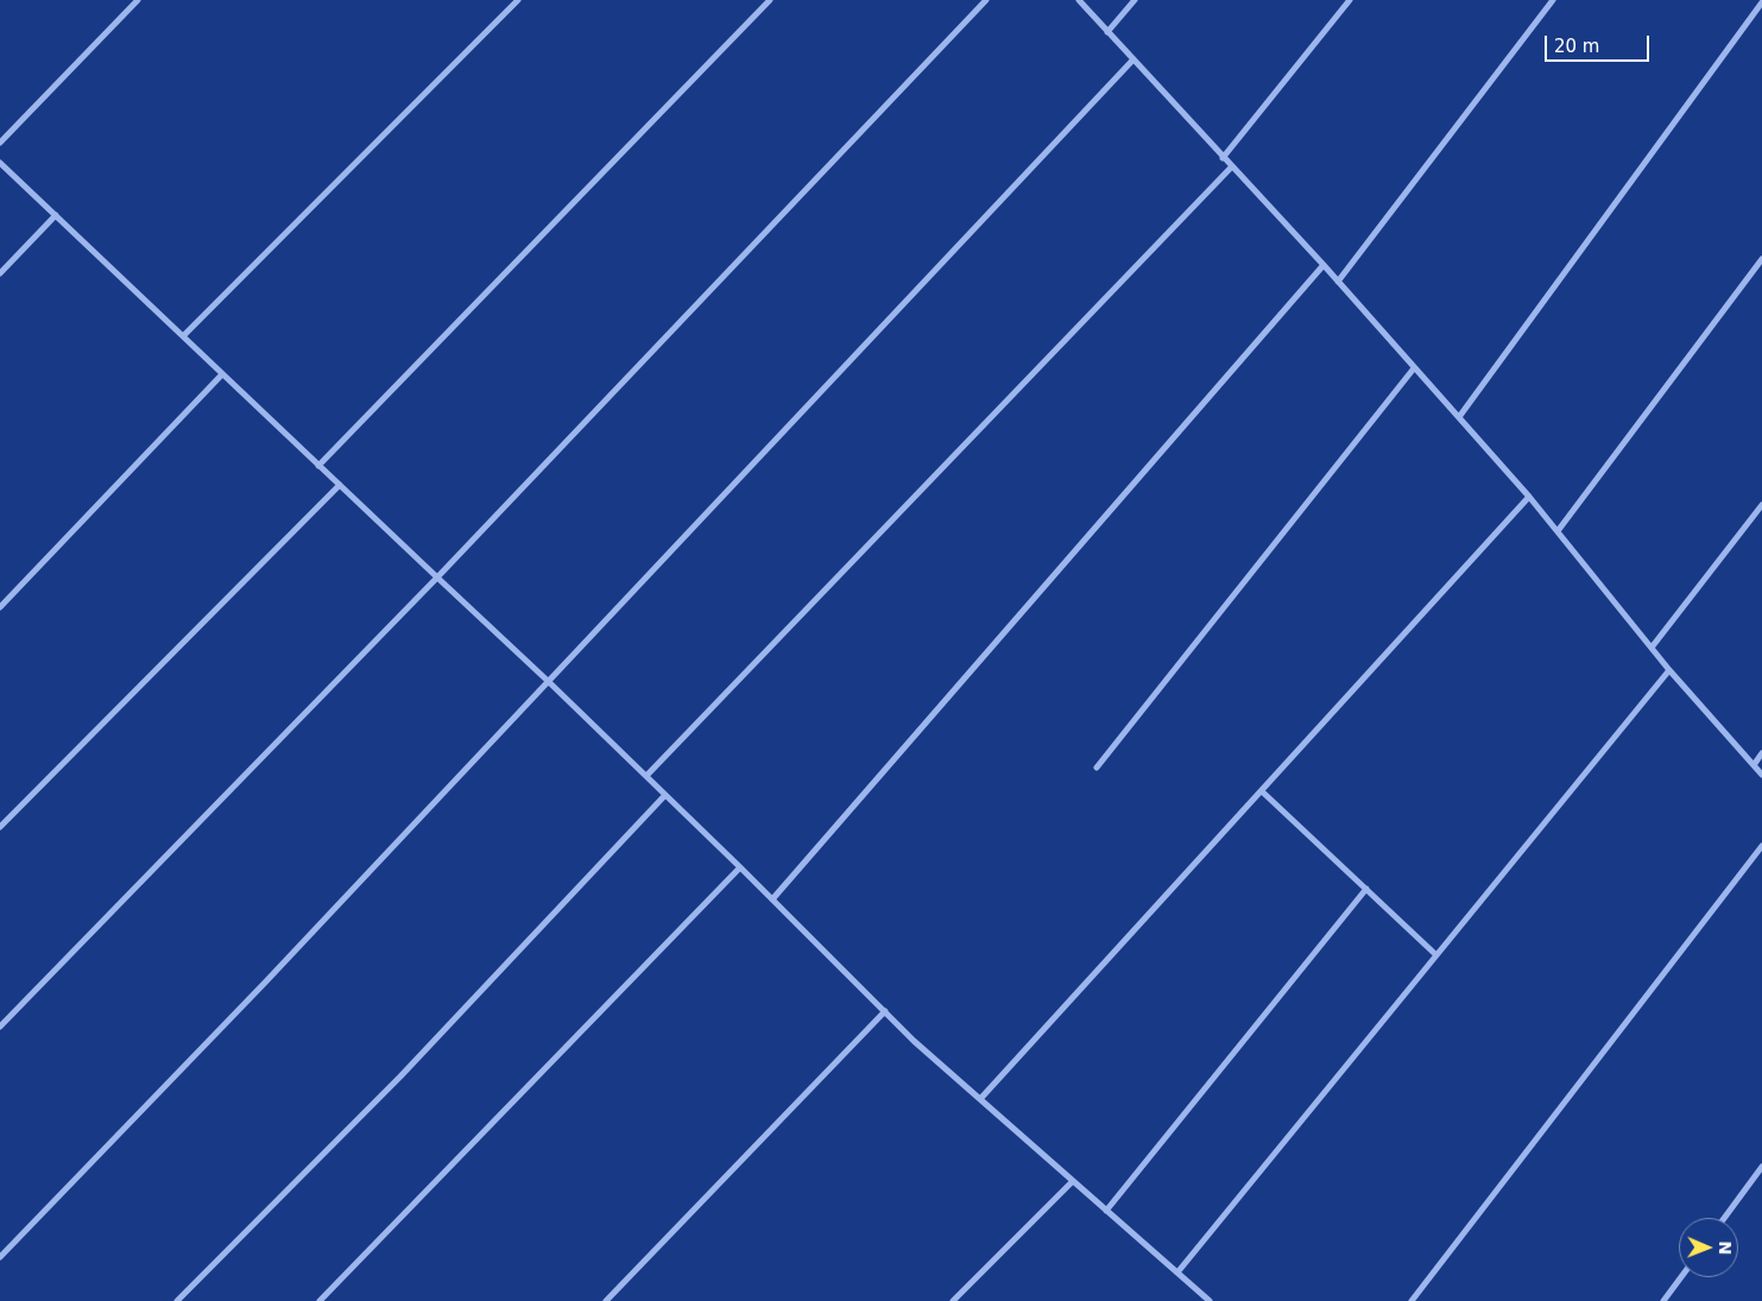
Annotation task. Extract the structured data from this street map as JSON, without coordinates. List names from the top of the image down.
{
  "scale_bar": "20 m",
  "north": "right"
}
